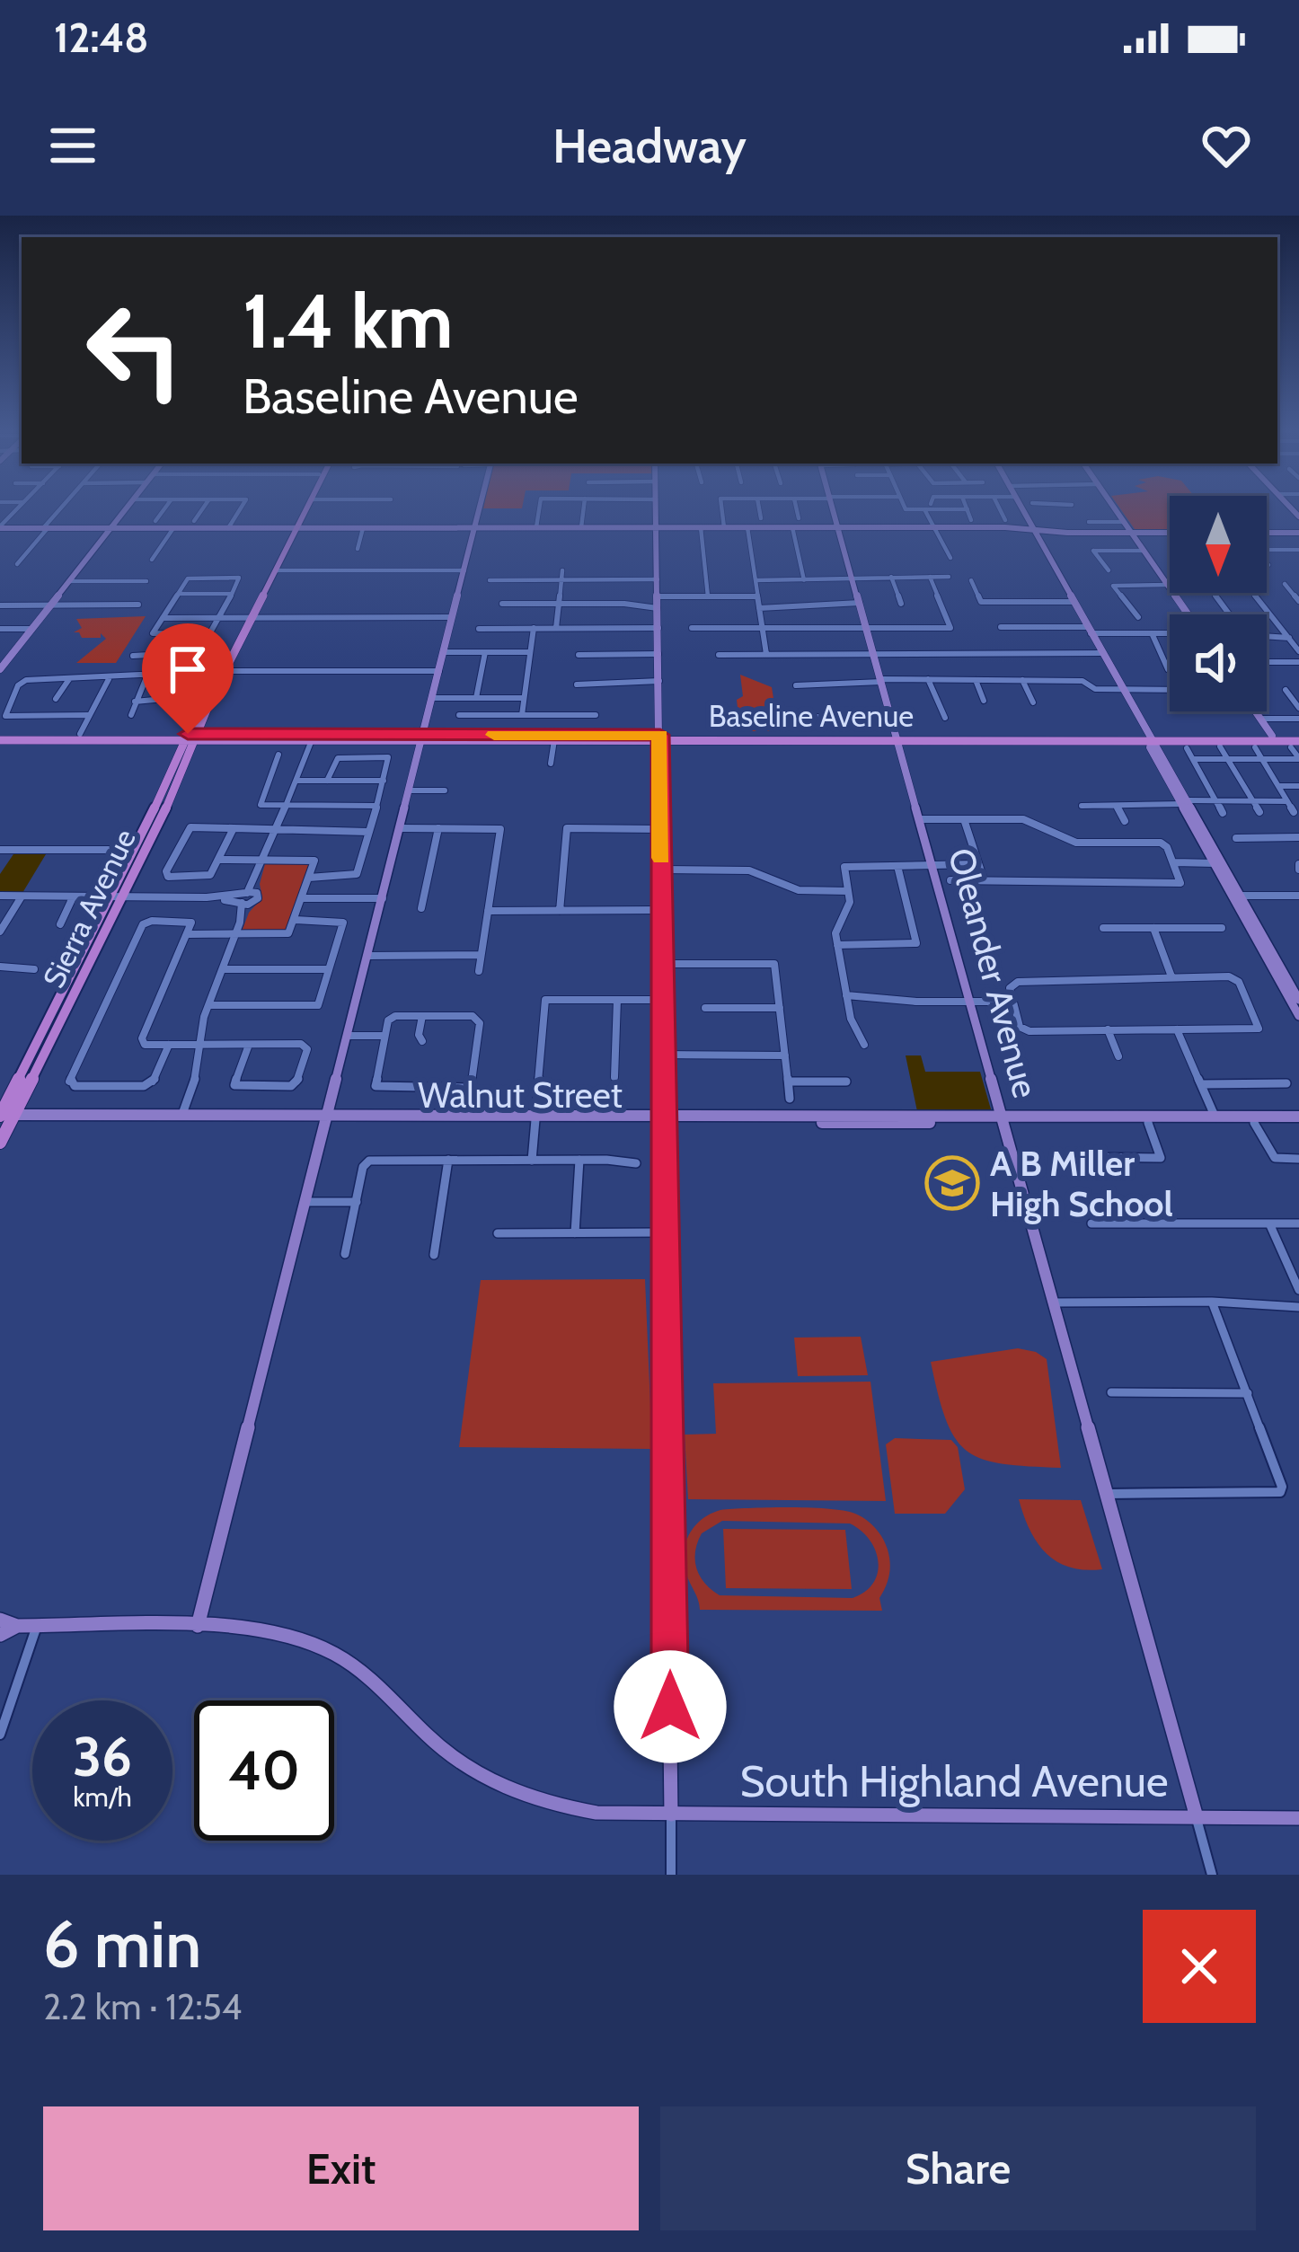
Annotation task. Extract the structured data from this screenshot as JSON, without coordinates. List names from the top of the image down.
{
  "streets": {
    "main road": ["Baseline Avenue", "Sierra Avenue"],
    "street": ["Oleander Avenue", "Walnut Street", "South Highland Avenue"]
  },
  "crossings": [
    ["Baseline Avenue", "Sierra Avenue"],
    ["Baseline Avenue", "Oleander Avenue"],
    ["Sierra Avenue", "Walnut Street"],
    ["Oleander Avenue", "Walnut Street"],
    ["Oleander Avenue", "South Highland Avenue"]
  ],
  "places": {
    "school or university": ["A B Miller High School"]
  },
  "north": "bottom",
  "page": {
    "status": "12:48",
    "header": "Headway",
    "turn": ["1.4 km", "Baseline Avenue"],
    "speed": "36 km/h",
    "limit": "40",
    "heading": ["6 min", "2.2 km · 12:54"],
    "buttons": ["Exit", "Share"]
  }
}
